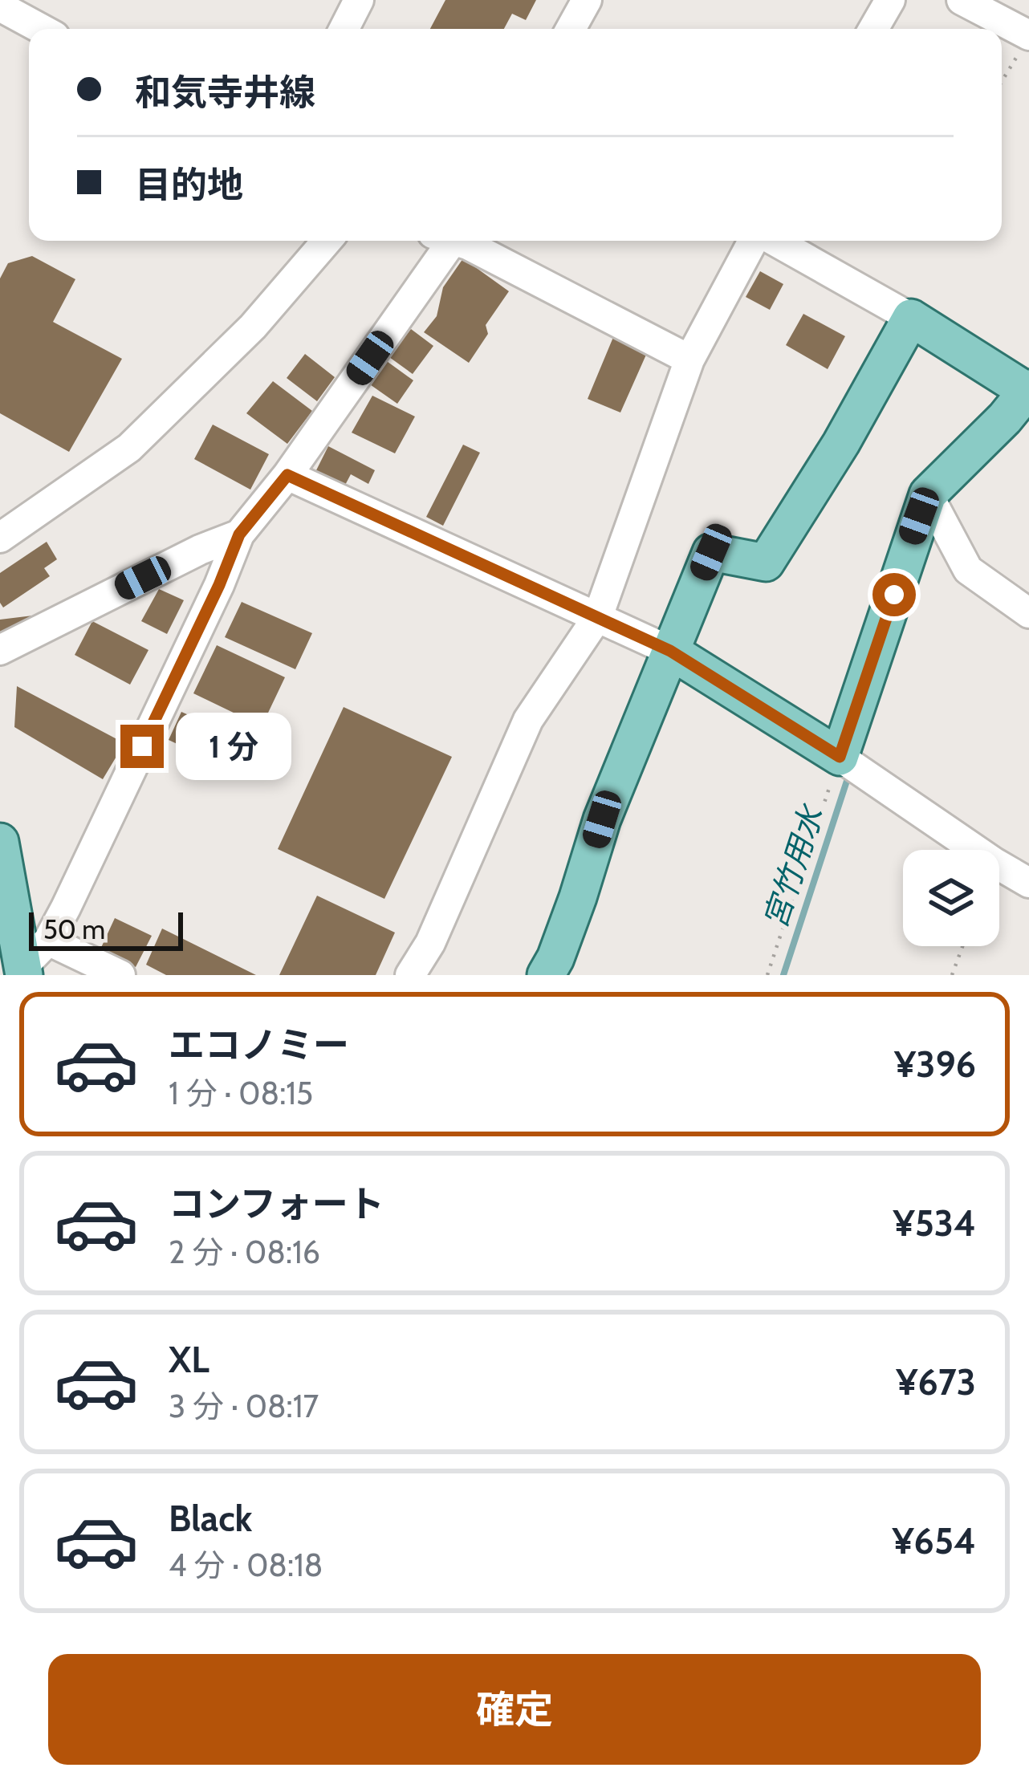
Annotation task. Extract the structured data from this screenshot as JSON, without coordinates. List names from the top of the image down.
{
  "water": ["宮竹用水"],
  "scale_bar": "50 m",
  "page": {
    "banner": ["和気寺井線", "目的地"],
    "bubble": "1 分",
    "scale": "50 m",
    "list": [
      {
        "name": "エコノミー",
        "note": "1 分 · 08:15",
        "value": "¥396"
      },
      {
        "name": "コンフォート",
        "note": "2 分 · 08:16",
        "value": "¥534"
      },
      {
        "name": "XL",
        "note": "3 分 · 08:17",
        "value": "¥673"
      },
      {
        "name": "Black",
        "note": "4 分 · 08:18",
        "value": "¥654"
      }
    ],
    "buttons": "確定"
  }
}
